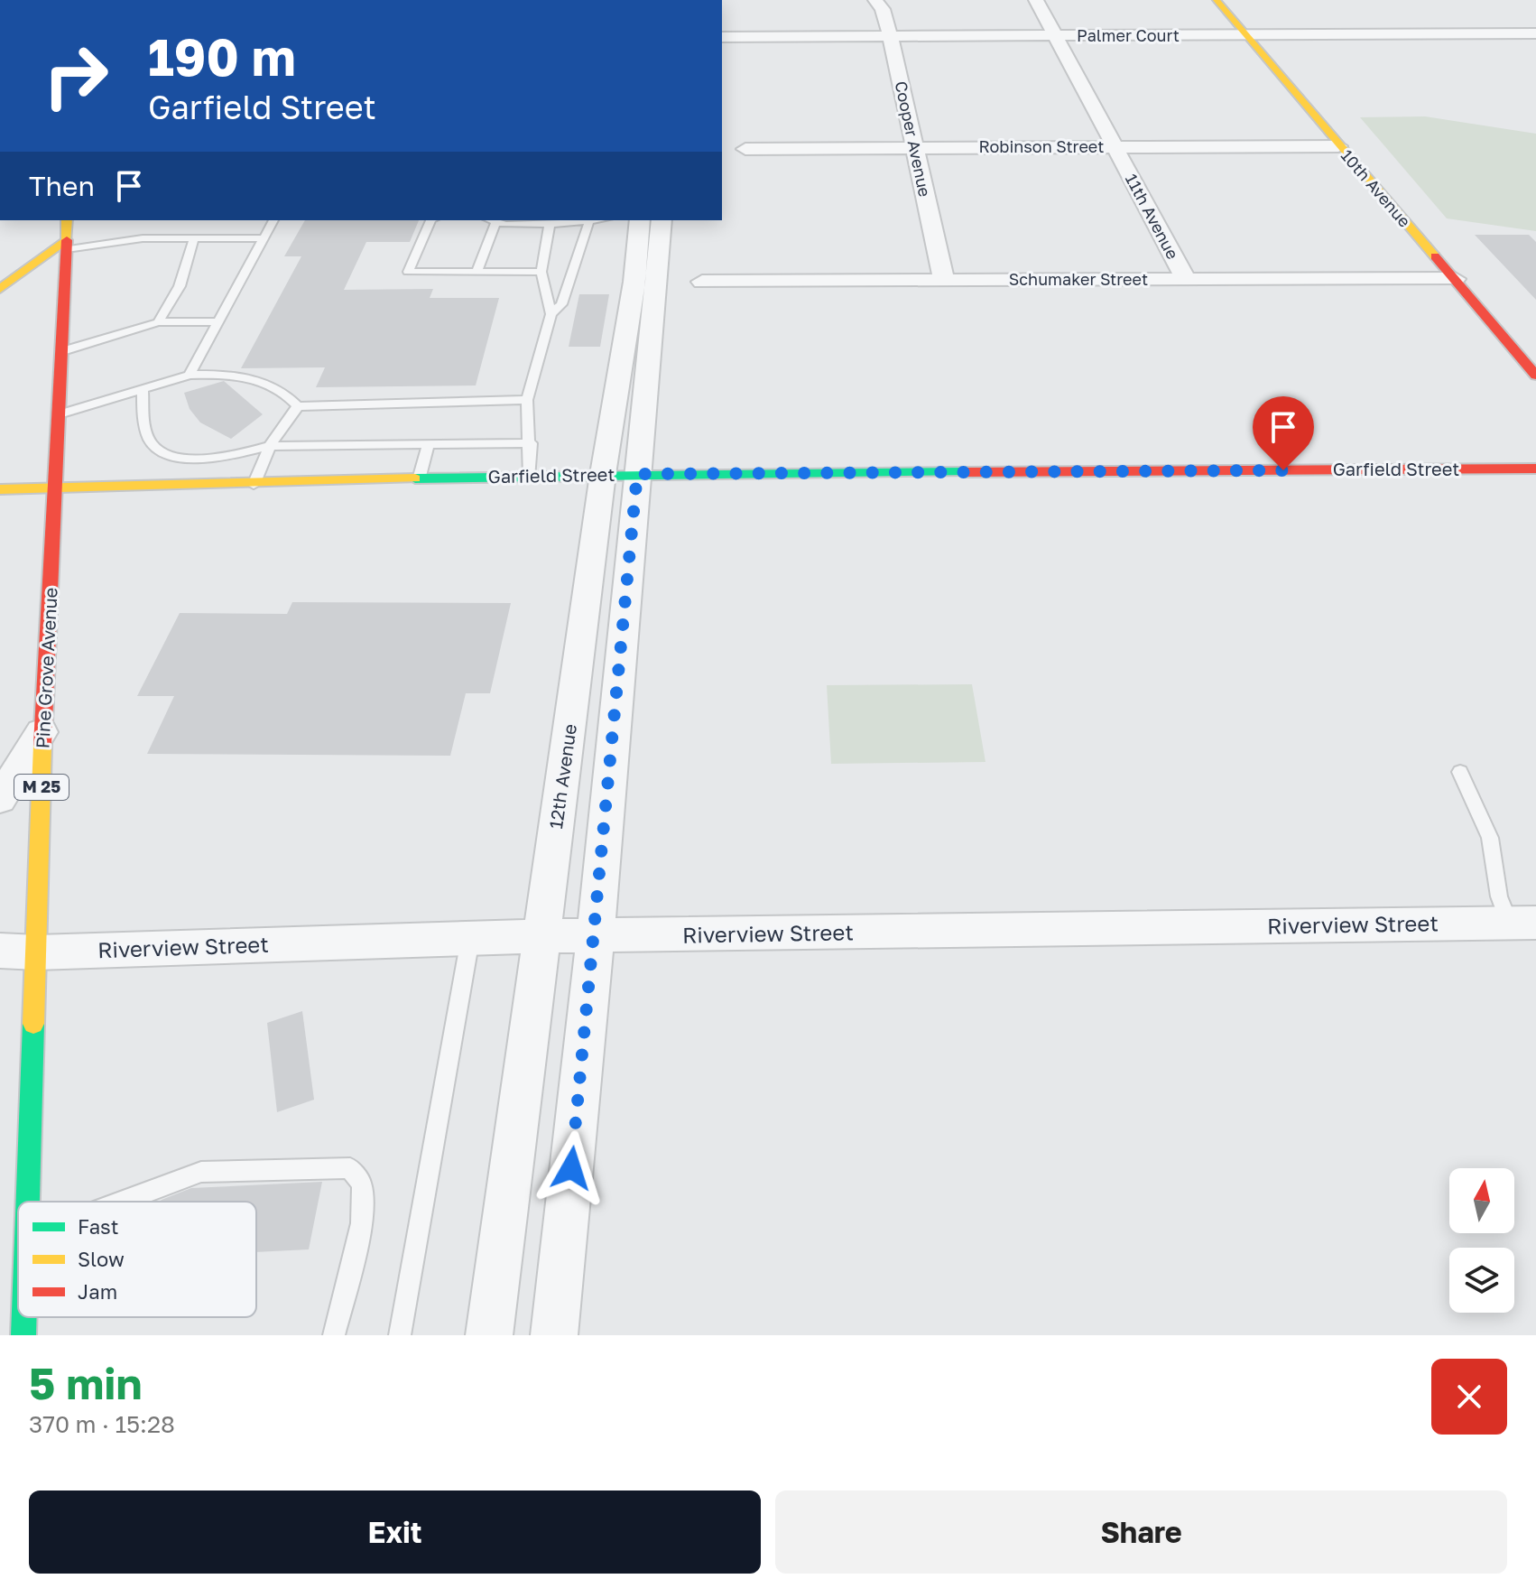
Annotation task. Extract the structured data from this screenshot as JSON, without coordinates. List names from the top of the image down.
{
  "streets": {
    "main road": [
      "10th Avenue",
      "Garfield Street",
      "Pine Grove Avenue",
      "M 25"
    ],
    "street": [
      "Palmer Court",
      "Cooper Avenue",
      "Robinson Street",
      "11th Avenue",
      "Schumaker Street",
      "12th Avenue",
      "Riverview Street"
    ]
  },
  "crossings": [
    ["Palmer Court", "Cooper Avenue"],
    ["Palmer Court", "10th Avenue"],
    ["Palmer Court", "11th Avenue"],
    ["Cooper Avenue", "Robinson Street"],
    ["Cooper Avenue", "Schumaker Street"],
    ["Robinson Street", "10th Avenue"],
    ["Robinson Street", "11th Avenue"],
    ["10th Avenue", "Schumaker Street"],
    ["11th Avenue", "Schumaker Street"],
    ["Garfield Street", "Pine Grove Avenue"],
    ["Garfield Street", "12th Avenue"],
    ["Pine Grove Avenue", "Riverview Street"],
    ["12th Avenue", "Riverview Street"]
  ],
  "legend": ["Fast", "Slow", "Jam"],
  "north": "top",
  "page": {
    "turn": ["190 m", "Garfield Street"],
    "then": "Then",
    "heading": ["5 min", "370 m · 15:28"],
    "buttons": ["Exit", "Share"]
  }
}
